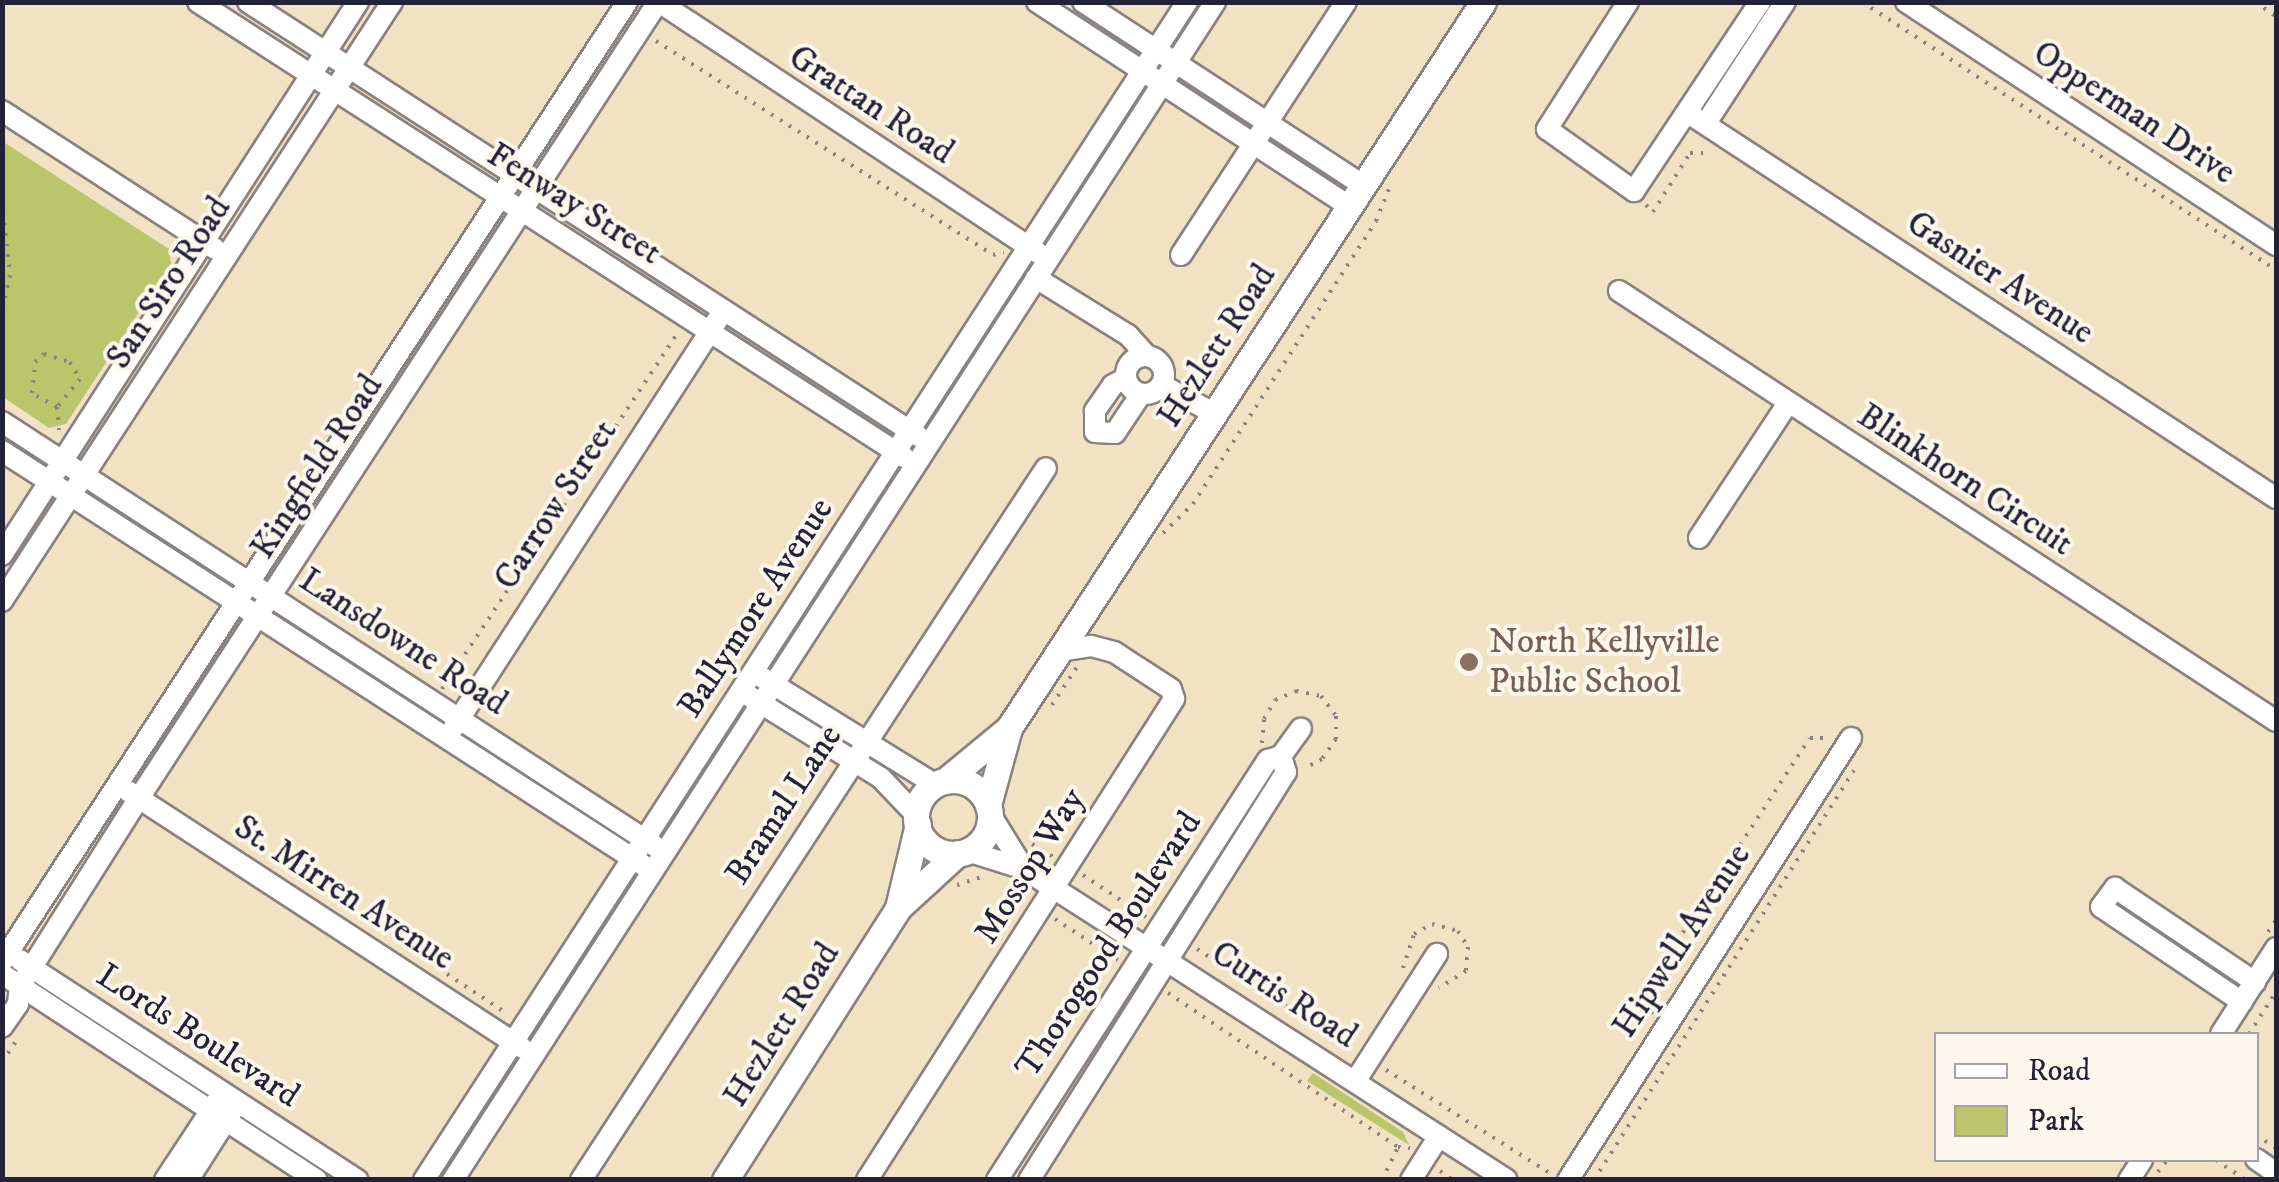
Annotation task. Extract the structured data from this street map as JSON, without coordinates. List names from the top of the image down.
{
  "streets": {
    "main road": ["Hezlett Road"],
    "street": [
      "Grattan Road",
      "Opperman Drive",
      "Fenway Street",
      "Gasnier Avenue",
      "San Siro Road",
      "Kingfield Road",
      "Blinkhorn Circuit",
      "Carrow Street",
      "Ballymore Avenue",
      "Lansdowne Road",
      "Bramal Lane",
      "Mossop Way",
      "St. Mirren Avenue",
      "Hipwell Avenue",
      "Thorogood Boulevard",
      "Curtis Road",
      "Lords Boulevard"
    ]
  },
  "crossings": [
    ["Grattan Road", "Kingfield Road"],
    ["Grattan Road", "Ballymore Avenue"],
    ["Fenway Street", "San Siro Road"],
    ["Fenway Street", "Kingfield Road"],
    ["Fenway Street", "Carrow Street"],
    ["Fenway Street", "Ballymore Avenue"],
    ["San Siro Road", "Lansdowne Road"],
    ["Hezlett Road", "Curtis Road"],
    ["Kingfield Road", "Lansdowne Road"],
    ["Kingfield Road", "St. Mirren Avenue"],
    ["Kingfield Road", "Lords Boulevard"],
    ["Carrow Street", "Lansdowne Road"],
    ["Ballymore Avenue", "Lansdowne Road"],
    ["Ballymore Avenue", "St. Mirren Avenue"],
    ["Mossop Way", "Curtis Road"],
    ["Thorogood Boulevard", "Curtis Road"]
  ],
  "places": ["North Kellyville Public School"],
  "legend": ["Road", "Park"]
}
